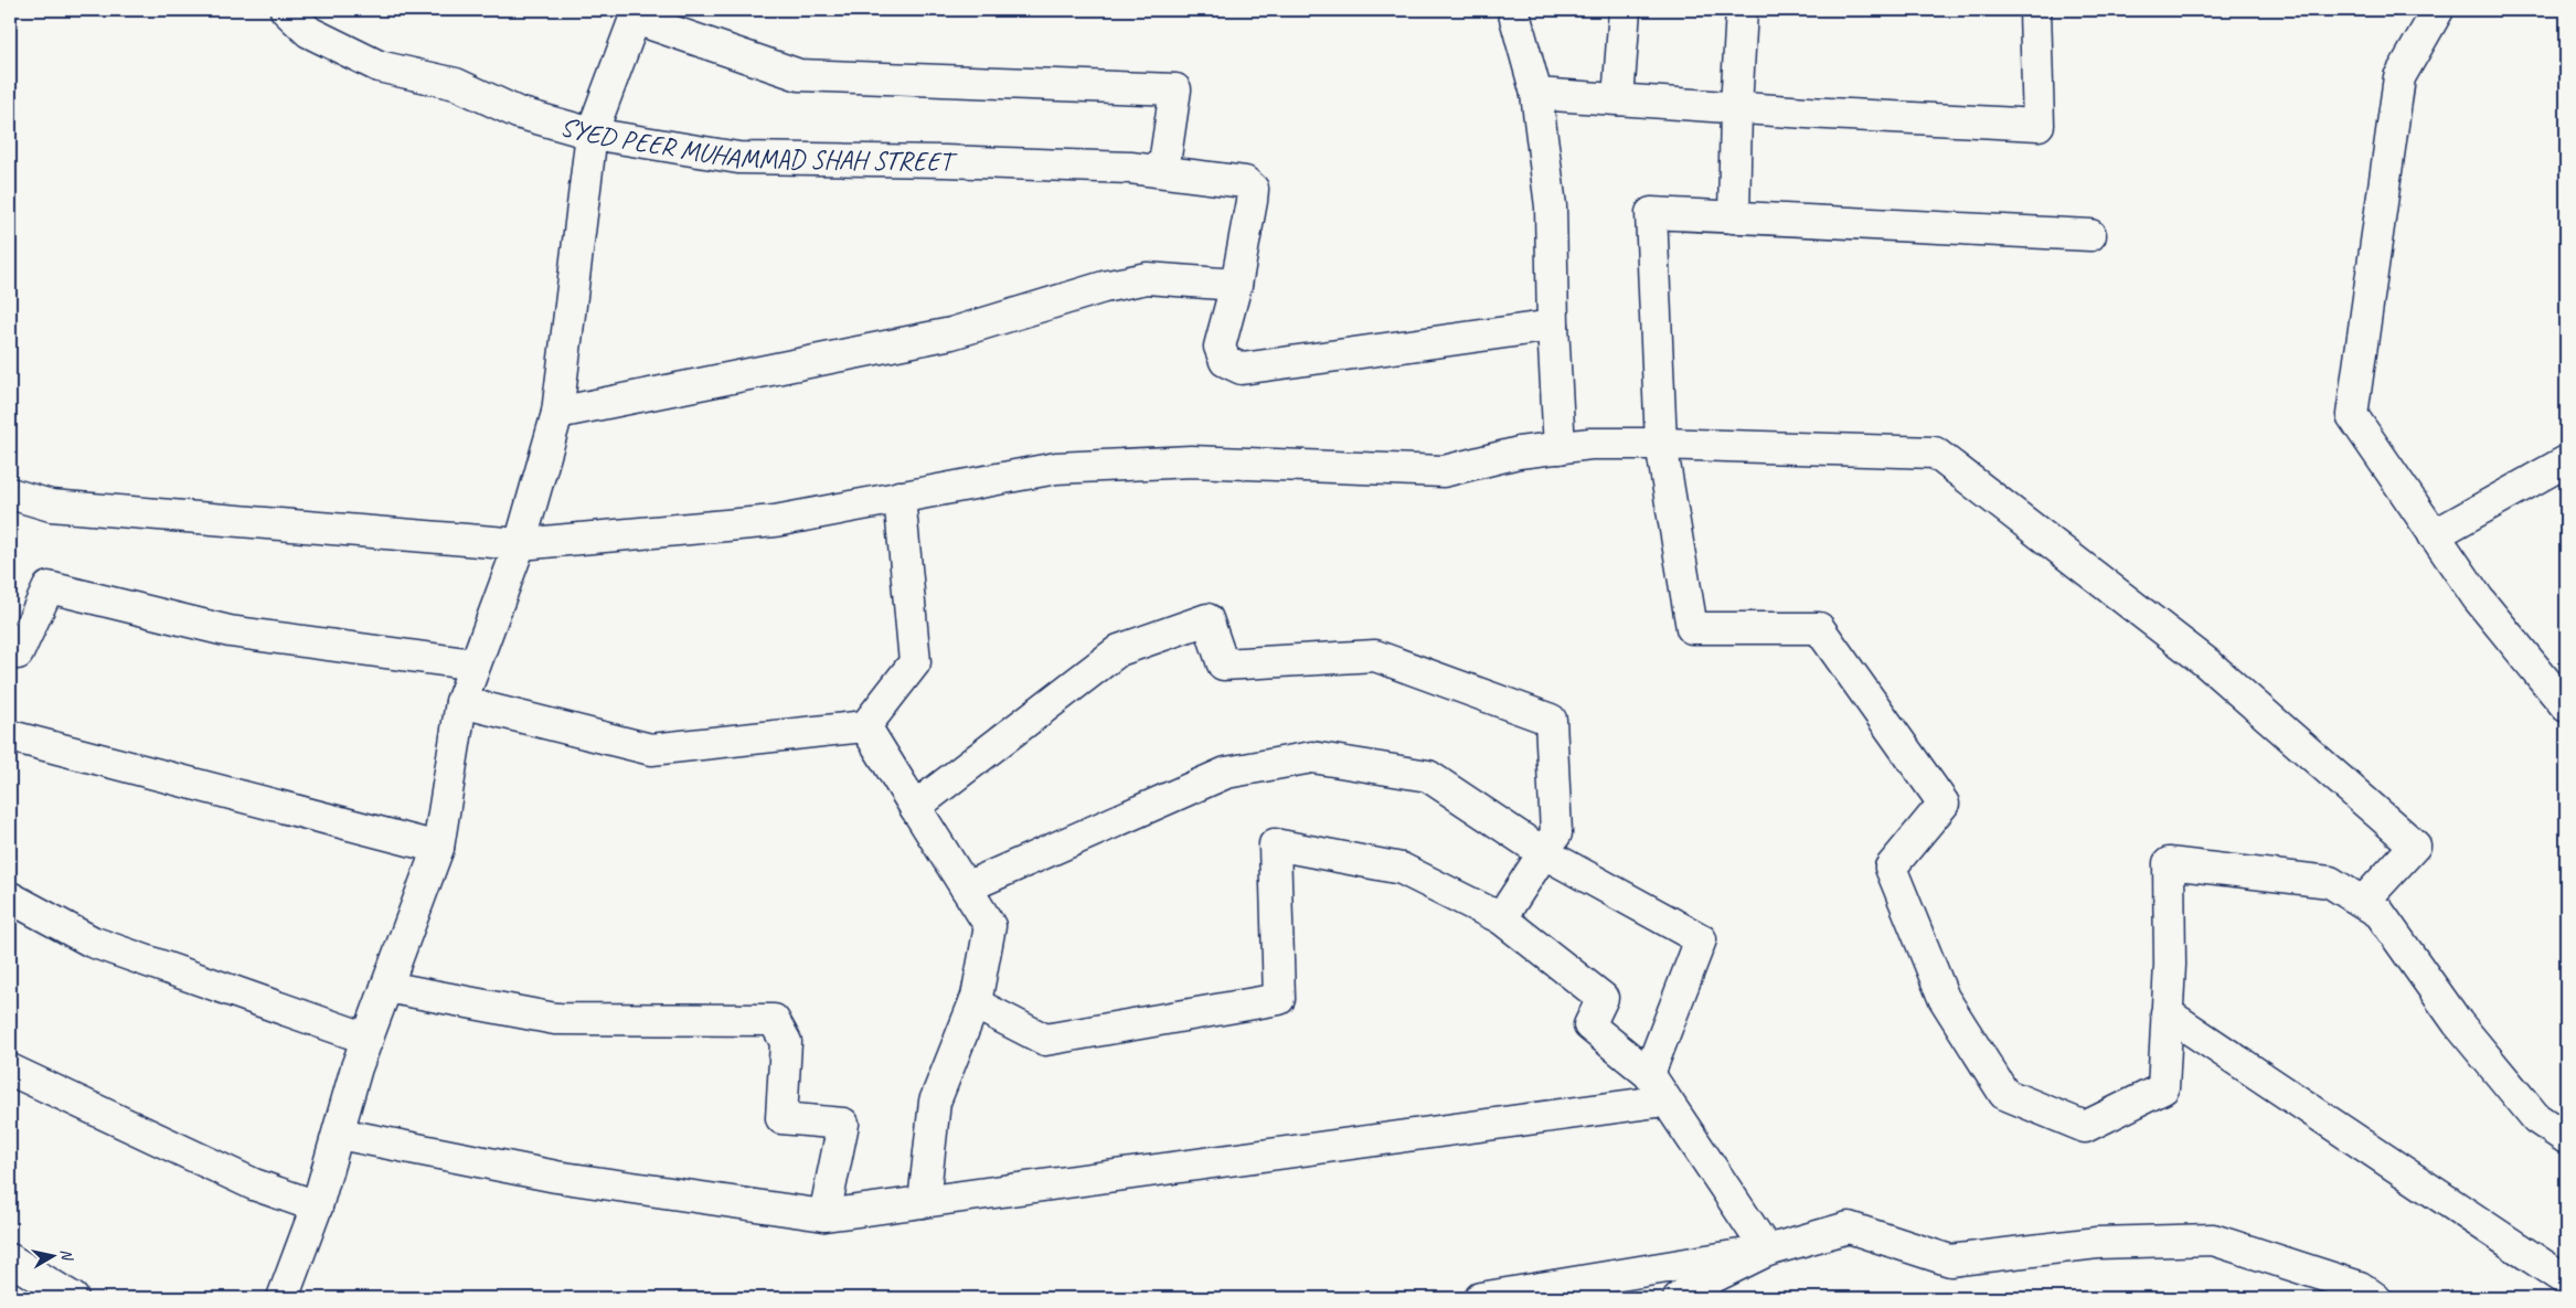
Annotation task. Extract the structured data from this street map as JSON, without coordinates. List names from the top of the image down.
{
  "streets": {
    "street": ["SYED PEER MUHAMMAD SHAH STREET"]
  },
  "north": "right"
}
